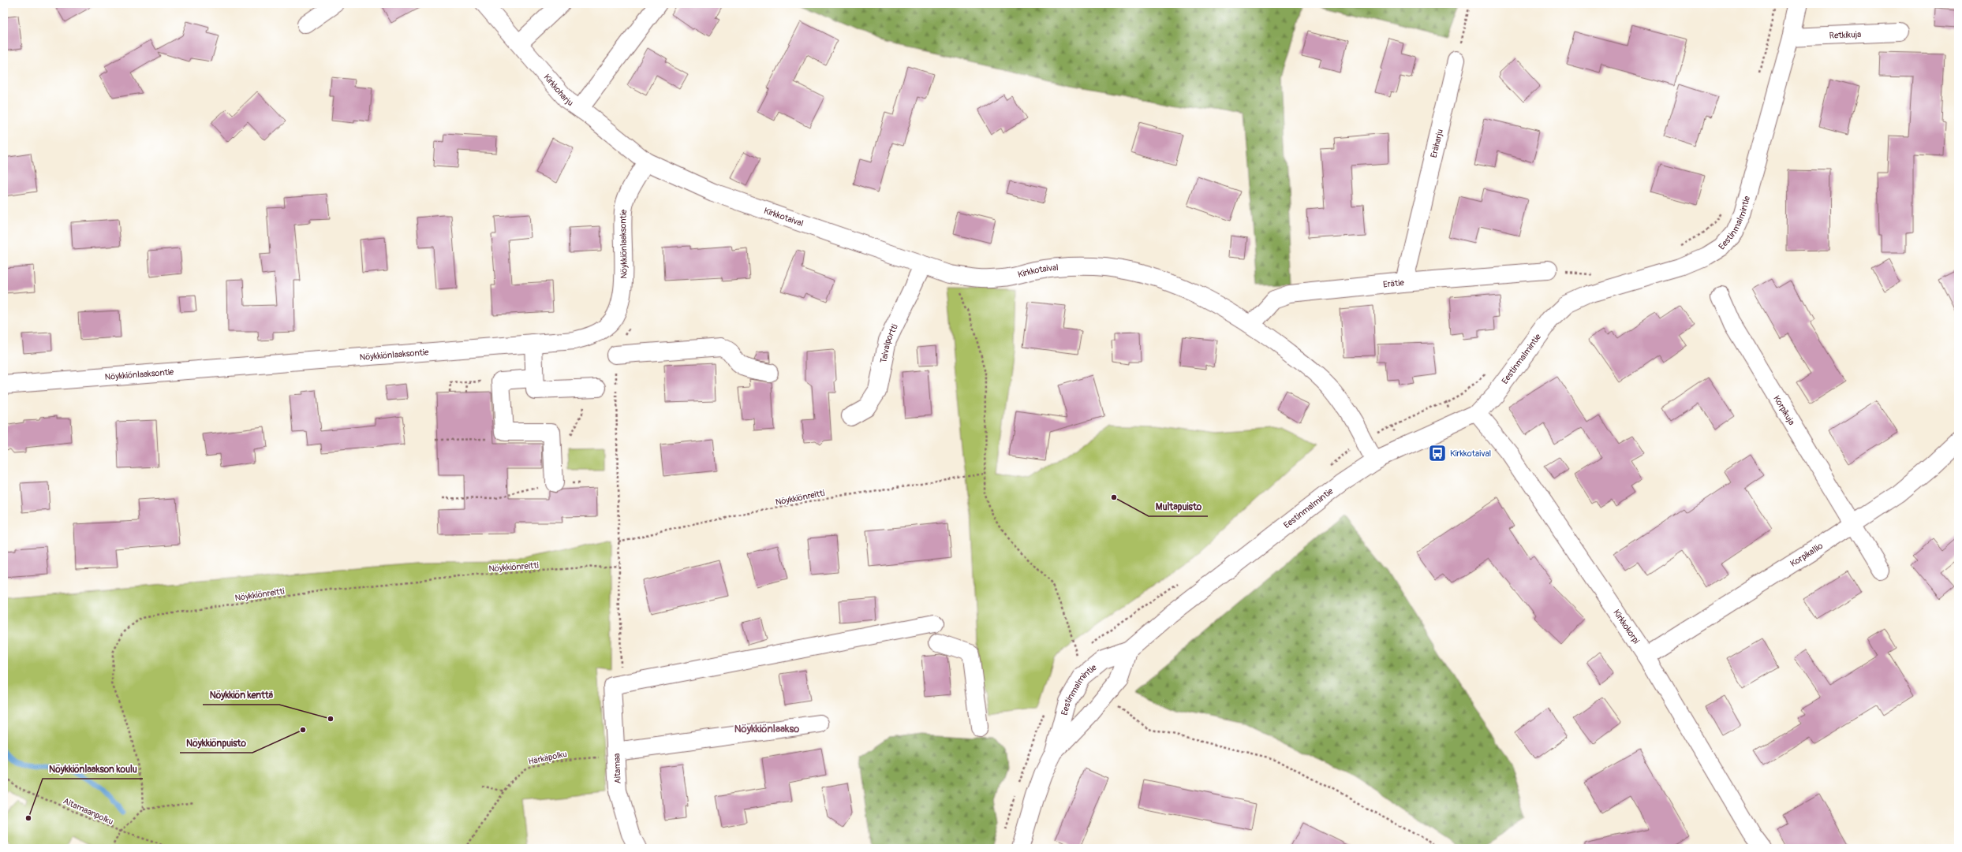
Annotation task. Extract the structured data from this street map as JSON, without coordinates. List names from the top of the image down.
{
  "streets": {
    "street": [
      "Retkikuja",
      "Kirkkoharju",
      "Eräharju",
      "Kirkkotaival",
      "Eestinmalmintie",
      "Nöykkiönlaaksontie",
      "Erätie",
      "Taivalportti",
      "Korpikuja",
      "Korpikallio",
      "Kirkkokorpi",
      "Aitamaa"
    ],
    "path": ["Nöykkiönreitti", "Härkäpolku", "Aitamaanpolku"]
  },
  "crossings": [
    ["Retkikuja", "Eestinmalmintie"],
    ["Kirkkoharju", "Kirkkotaival"],
    ["Kirkkoharju", "Nöykkiönlaaksontie"],
    ["Eräharju", "Erätie"],
    ["Kirkkotaival", "Eestinmalmintie"],
    ["Kirkkotaival", "Nöykkiönlaaksontie"],
    ["Kirkkotaival", "Erätie"],
    ["Kirkkotaival", "Taivalportti"],
    ["Eestinmalmintie", "Kirkkokorpi"],
    ["Korpikuja", "Korpikallio"],
    ["Korpikallio", "Kirkkokorpi"],
    ["Härkäpolku", "Aitamaa"]
  ],
  "districts": ["Nöykkiönlaakso"],
  "places": {
    "bus stop": ["Kirkkotaival"],
    "other": [
      "Multapuisto",
      "Nöykkiön kenttä",
      "Nöykkiönpuisto",
      "Nöykkiönlaakson koulu"
    ]
  }
}
